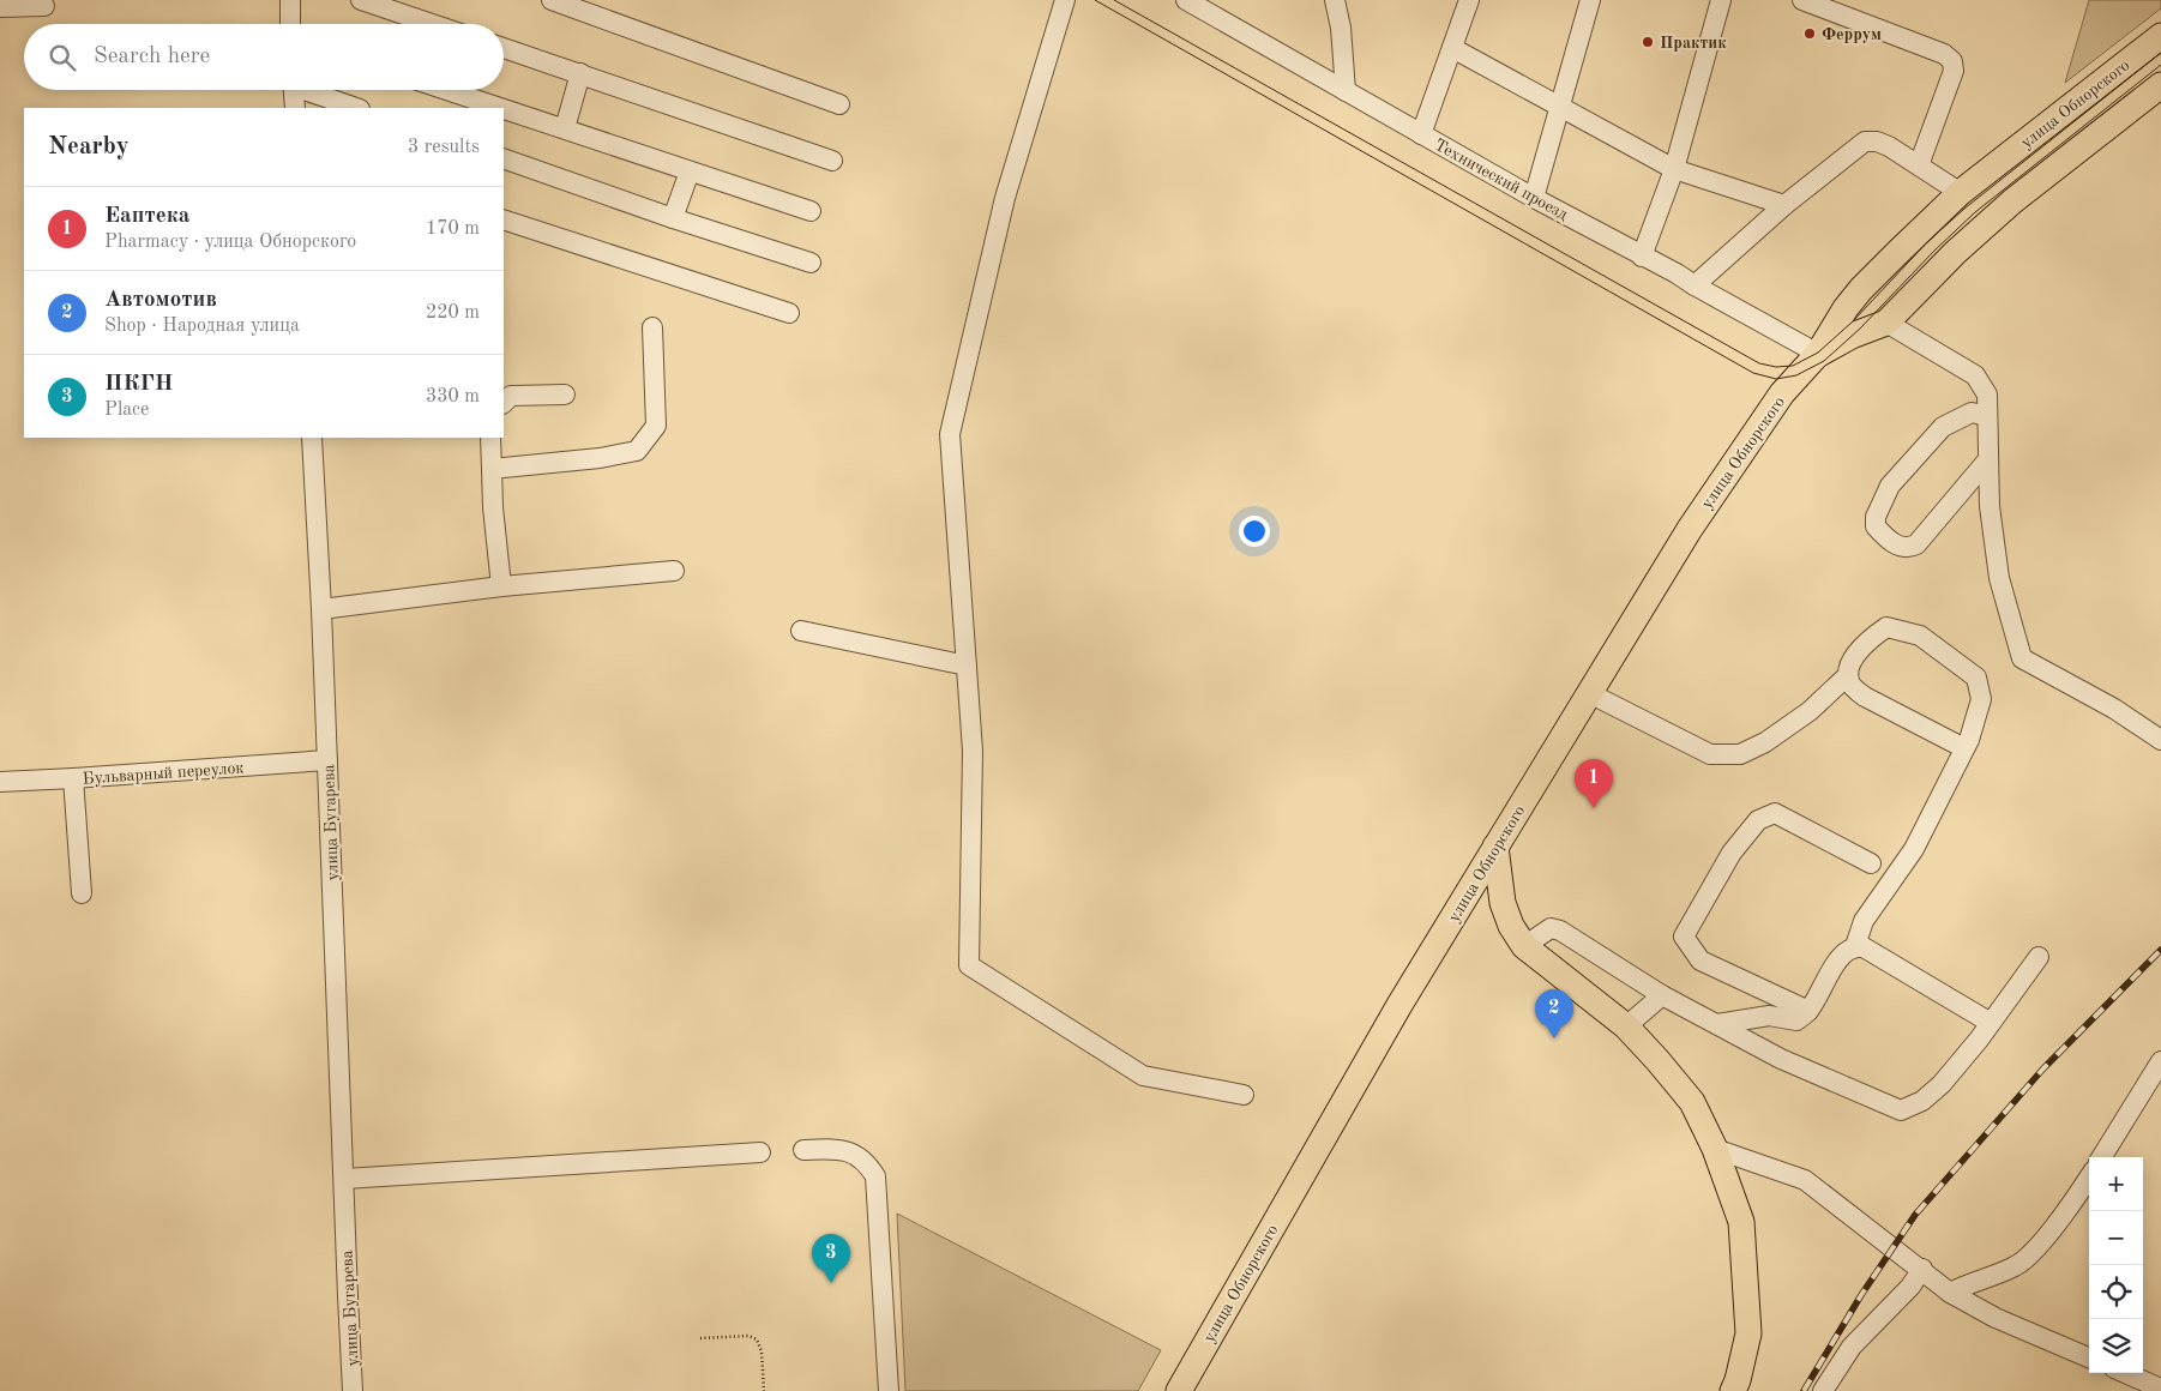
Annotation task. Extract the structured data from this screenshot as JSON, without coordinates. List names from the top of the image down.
{
  "streets": {
    "main road": ["улица Обнорского"],
    "street": ["Технический проезд", "Бульварный переулок", "улица Бугарева"]
  },
  "crossings": [
    ["улица Обнорского", "Технический проезд"],
    ["Бульварный переулок", "улица Бугарева"]
  ],
  "places": ["Феррум", "Практик"],
  "page": {
    "search": "Search here",
    "heading": ["Nearby", "3 results"],
    "list": [
      {
        "mark": "1",
        "name": "Еаптека",
        "note": "Pharmacy · улица Обнорского",
        "value": "170 m"
      },
      {
        "mark": "2",
        "name": "Автомотив",
        "note": "Shop · Народная улица",
        "value": "220 m"
      },
      {
        "mark": "3",
        "name": "ПКГН",
        "note": "Place",
        "value": "330 m"
      }
    ],
    "pins": ["1", "2", "3"],
    "map_buttons": ["+", "−"]
  }
}
